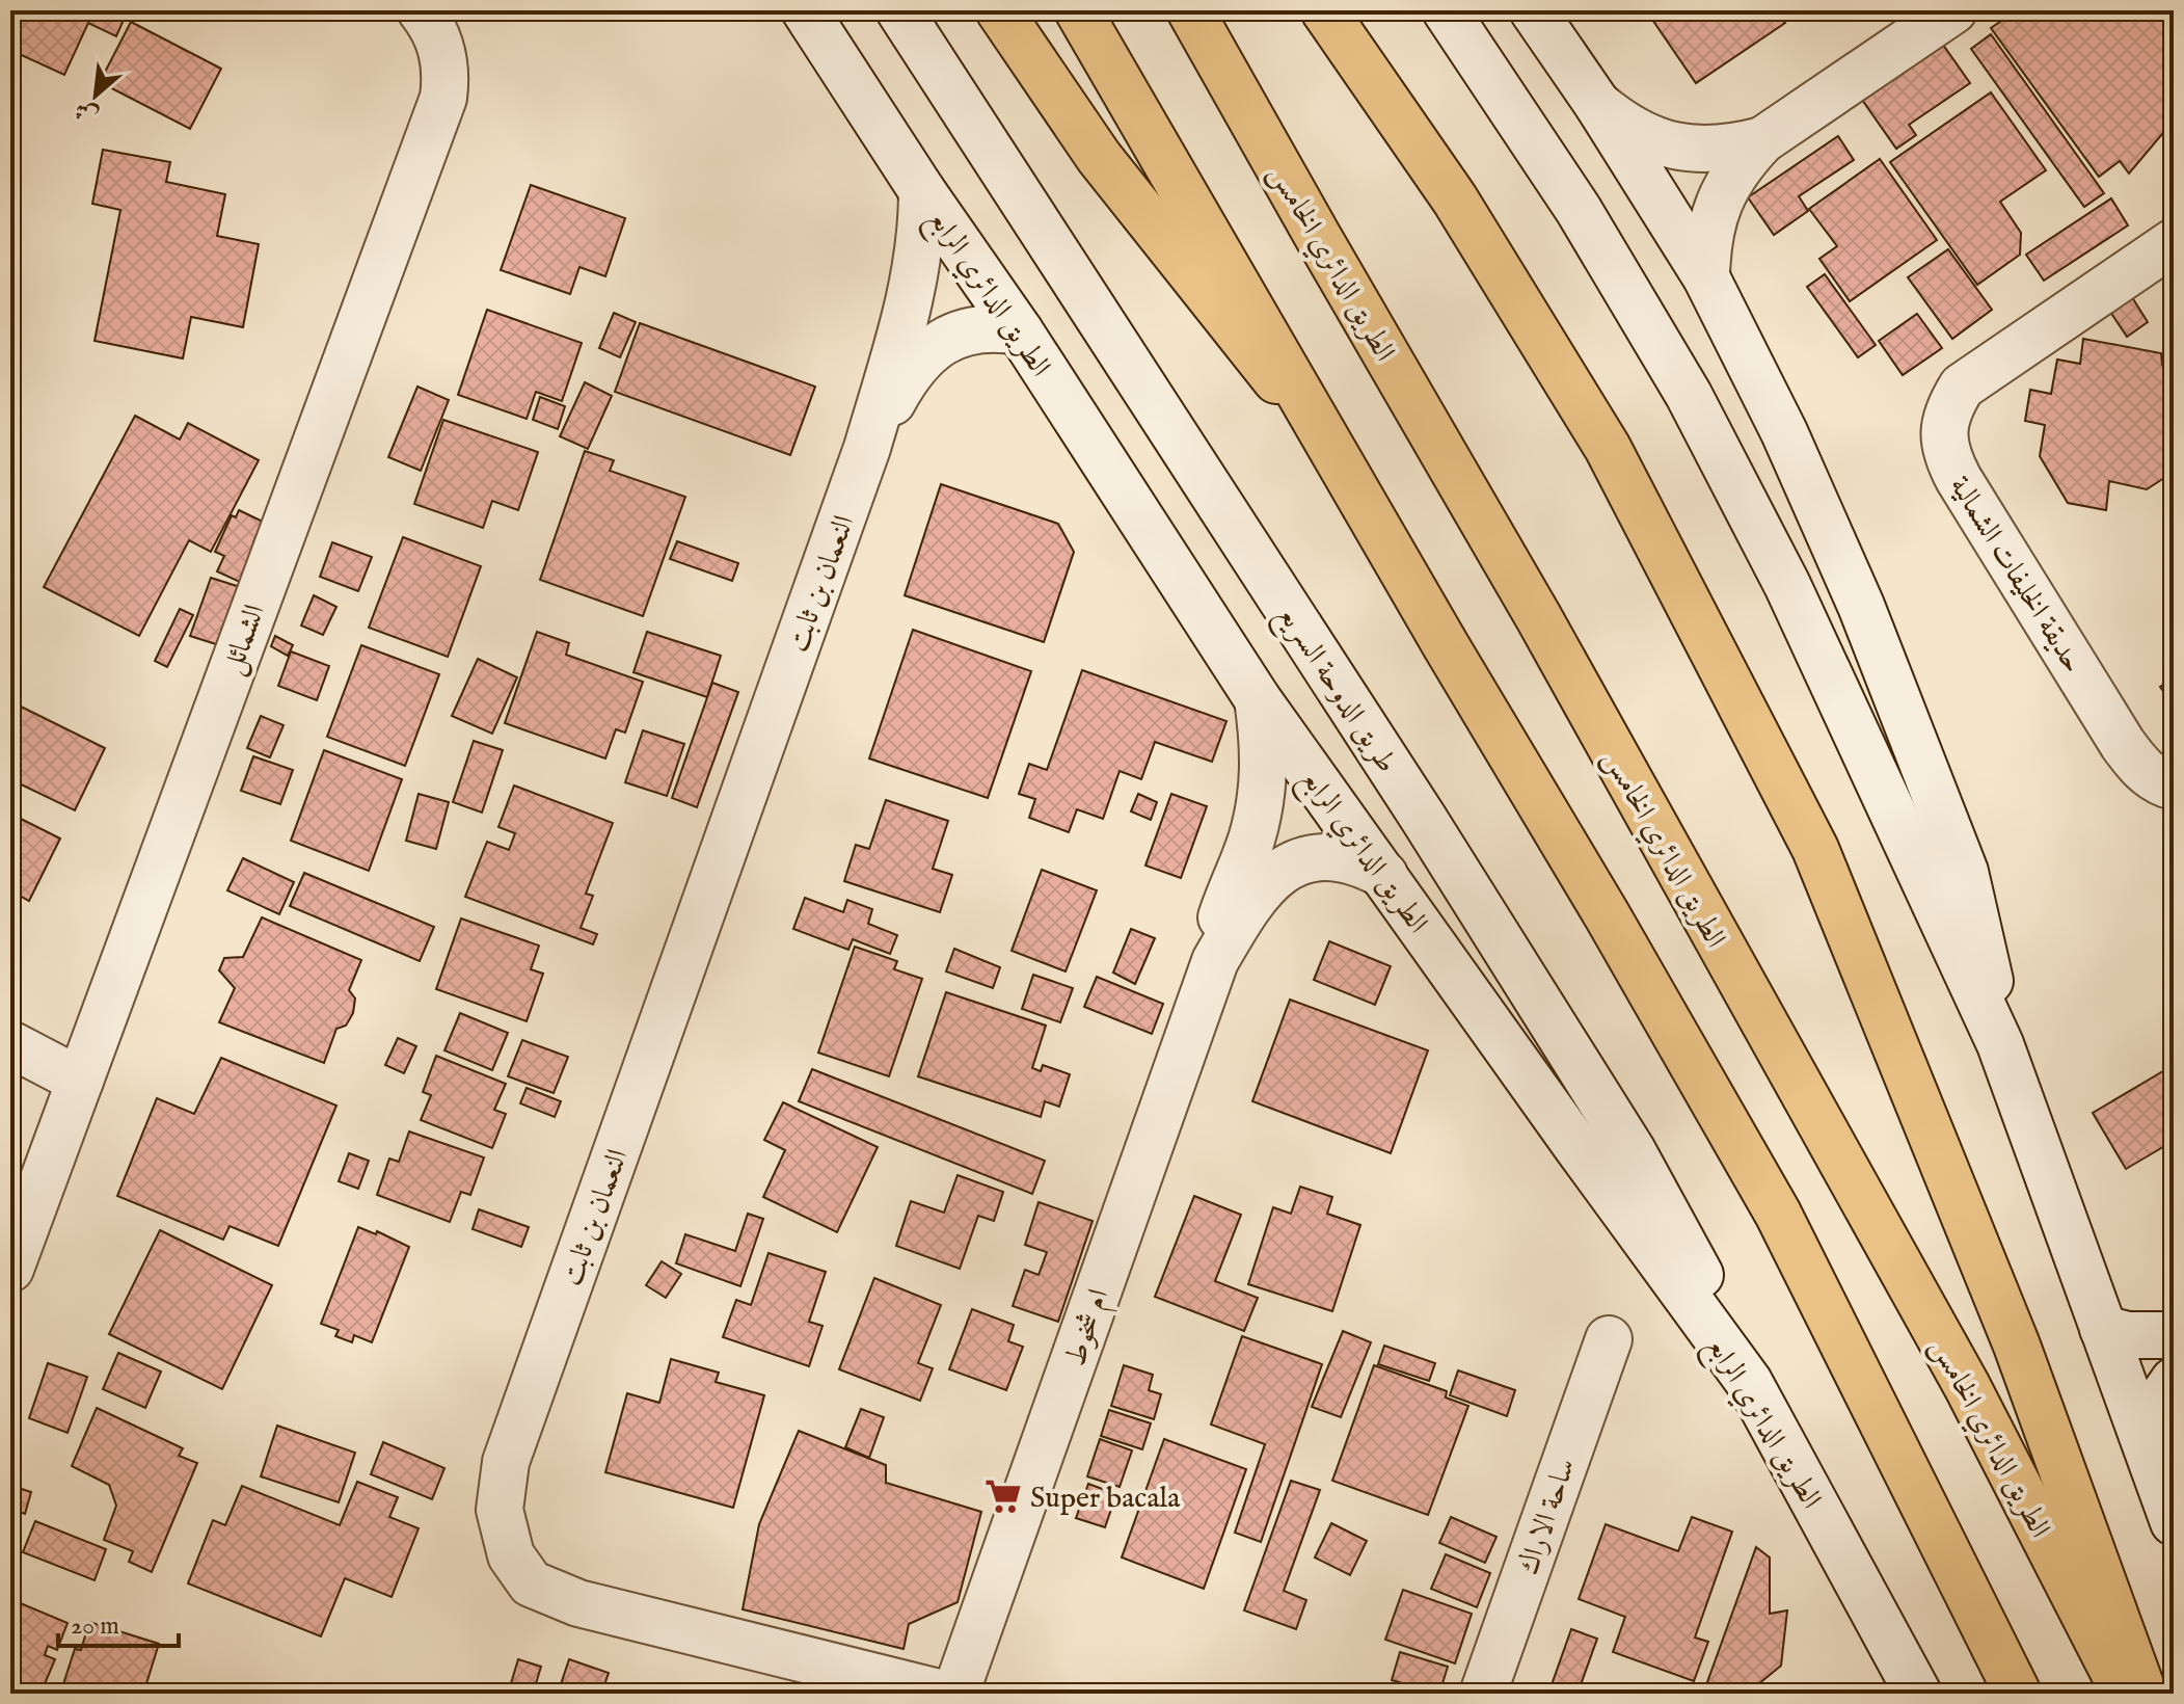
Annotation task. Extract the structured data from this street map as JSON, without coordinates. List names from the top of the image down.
{
  "streets": {
    "main road": ["الطريق الدائري الخامس"],
    "street": [
      "الطريق الدائري الرابع",
      "حديقة الخليفات الشمالية",
      "النعمان بن ثابت",
      "الشمائل",
      "طريق الدوحة السريع",
      "ام شخوط",
      "ساحة الاراك"
    ]
  },
  "crossings": [
    ["الطريق الدائري الرابع", "النعمان بن ثابت"],
    ["الطريق الدائري الرابع", "طريق الدوحة السريع"],
    ["الطريق الدائري الرابع", "ام شخوط"]
  ],
  "places": {
    "supermarket": ["Super bacala"]
  },
  "scale_bar": "20 m",
  "north": "bottom left"
}
